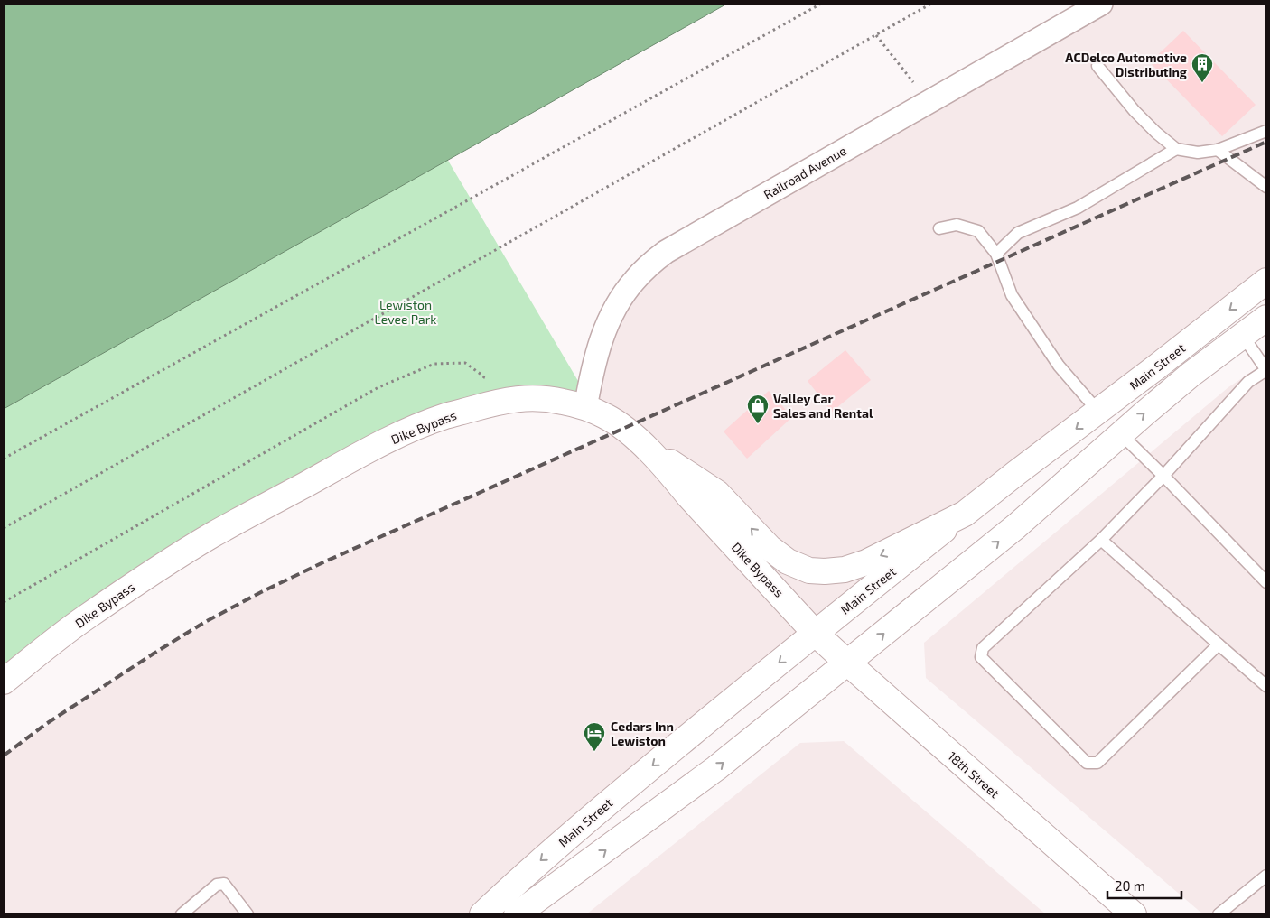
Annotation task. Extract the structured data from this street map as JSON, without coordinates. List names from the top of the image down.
{
  "streets": {
    "main road": ["Main Street", "Dike Bypass", "18th Street"],
    "street": ["Railroad Avenue"]
  },
  "crossings": [
    ["Railroad Avenue", "Dike Bypass"],
    ["Main Street", "Dike Bypass"],
    ["Main Street", "18th Street"],
    ["Dike Bypass", "18th Street"]
  ],
  "parks": ["Lewiston Levee Park"],
  "places": {
    "building": ["ACDelco Automotive Distributing"],
    "shop": ["Valley Car Sales and Rental"],
    "hotel": ["Cedars Inn Lewiston"]
  },
  "scale_bar": "20 m"
}
